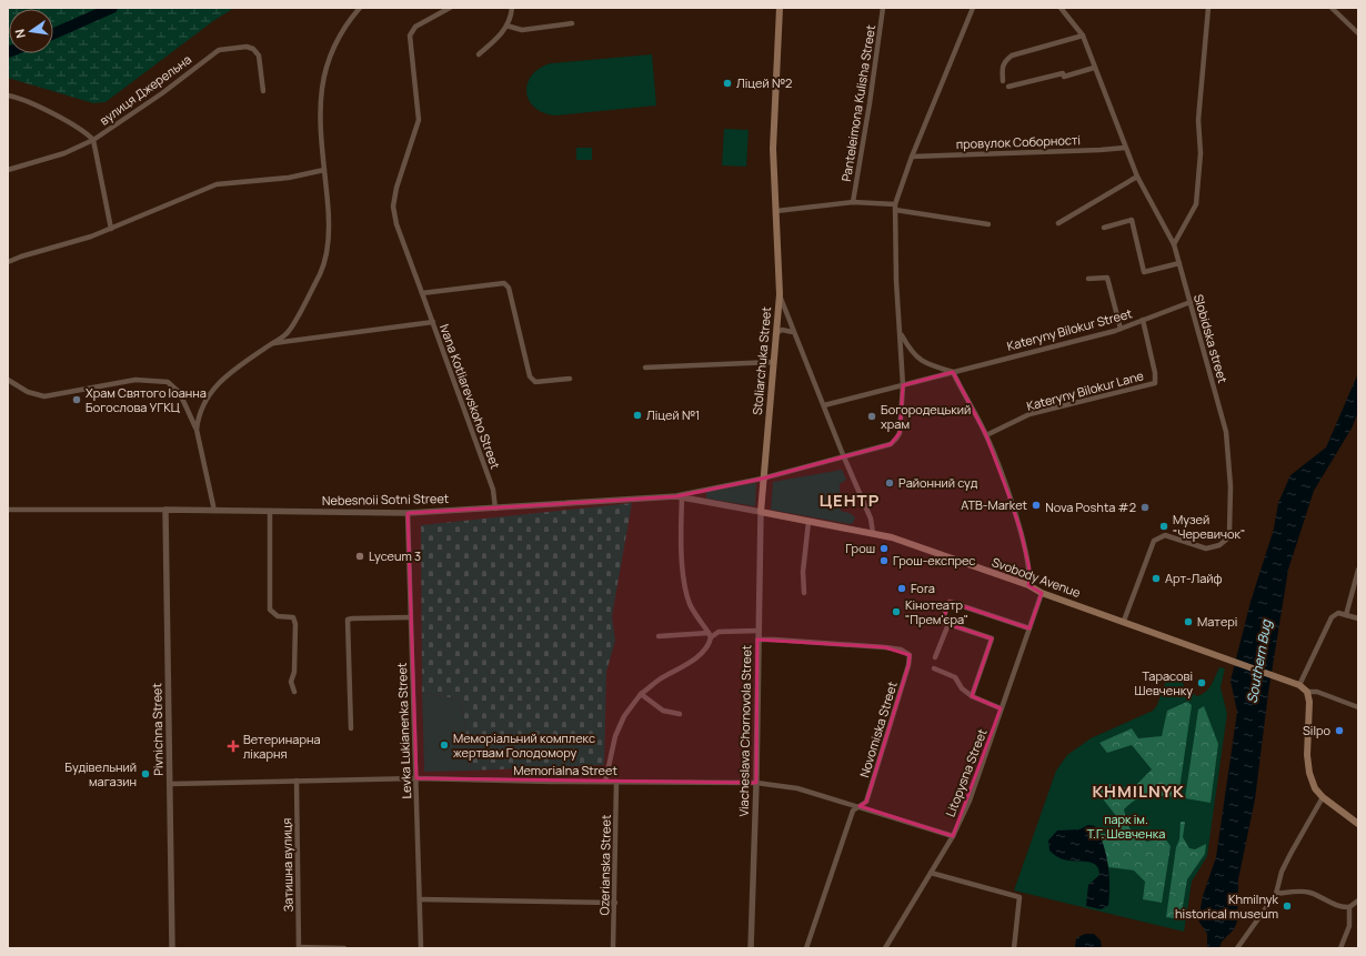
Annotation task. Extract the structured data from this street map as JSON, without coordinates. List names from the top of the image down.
{
  "streets": {
    "main road": ["Stoliarchuka Street", "Svobody Avenue"],
    "street": [
      "вулиця Джерельна",
      "Panteleimona Kulisha Street",
      "провулок Соборності",
      "Kateryny Bilokur Street",
      "Slobidska street",
      "Kateryny Bilokur Lane",
      "Ivana Kotliarevskoho Street",
      "Nebesnoii Sotni Street",
      "Pivnichna Street",
      "Novomiska Street",
      "Levka Lukianenka Street",
      "Viacheslava Chornovola Street",
      "Memorialna Street",
      "Litopysna Street",
      "Затишна вулиця",
      "Ozerianska Street"
    ]
  },
  "crossings": [
    ["провулок Соборності", "Slobidska street"],
    ["Kateryny Bilokur Street", "Slobidska street"],
    ["Kateryny Bilokur Street", "Kateryny Bilokur Lane"],
    ["Slobidska street", "Svobody Avenue"],
    ["Stoliarchuka Street", "Nebesnoii Sotni Street"],
    ["Stoliarchuka Street", "Svobody Avenue"],
    ["Stoliarchuka Street", "Viacheslava Chornovola Street"],
    ["Ivana Kotliarevskoho Street", "Nebesnoii Sotni Street"],
    ["Nebesnoii Sotni Street", "Svobody Avenue"],
    ["Nebesnoii Sotni Street", "Pivnichna Street"],
    ["Nebesnoii Sotni Street", "Levka Lukianenka Street"],
    ["Nebesnoii Sotni Street", "Viacheslava Chornovola Street"],
    ["Svobody Avenue", "Viacheslava Chornovola Street"],
    ["Svobody Avenue", "Litopysna Street"],
    ["Pivnichna Street", "Memorialna Street"],
    ["Novomiska Street", "Viacheslava Chornovola Street"],
    ["Novomiska Street", "Memorialna Street"],
    ["Levka Lukianenka Street", "Memorialna Street"],
    ["Viacheslava Chornovola Street", "Memorialna Street"],
    ["Memorialna Street", "Litopysna Street"],
    ["Memorialna Street", "Затишна вулиця"],
    ["Memorialna Street", "Ozerianska Street"]
  ],
  "districts": ["ЦЕНТР", "KHMILNYK"],
  "water": ["Southern Bug"],
  "parks": ["парк ім. Т.Г. Шевченка"],
  "places": {
    "other": [
      "Ліцей №2",
      "Храм Святого Іоанна Богослова УГКЦ",
      "Ліцей №1",
      "Богородецький храм",
      "Районний суд",
      "ATB-Market",
      "Nova Poshta #2",
      "Музей \"Черевичок\"",
      "Грош",
      "Lyceum 3",
      "Грош-експрес",
      "Арт-Лайф",
      "Fora",
      "Кінотеатр \"Прем'єра\"",
      "Матері",
      "Тарасові Шевченку",
      "Silpo",
      "Меморіальний комплекс жертвам Голодомору",
      "Будівельний магазин",
      "Khmilnyk historical museum"
    ],
    "health": ["Ветеринарна лікарня"]
  },
  "north": "left"
}
